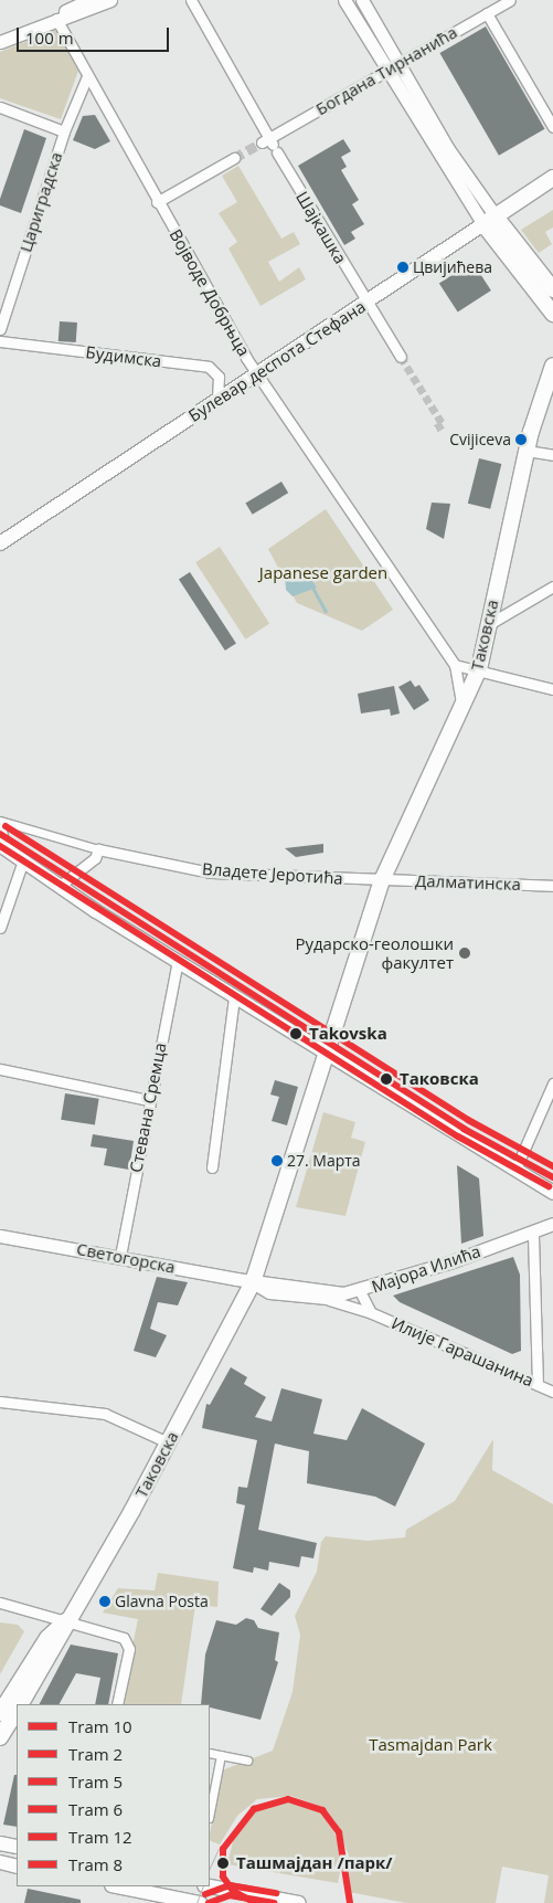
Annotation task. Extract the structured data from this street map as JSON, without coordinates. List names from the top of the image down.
{
  "streets": {
    "main road": ["Булевар деспота Стефана", "Таковска"],
    "street": [
      "Богдана Тирнанића",
      "Цариградска",
      "Шајкашка",
      "Војводе Добрњца",
      "Будимска",
      "Владете Јеротића",
      "Далматинска",
      "Стевана Сремца",
      "Светогорска",
      "Мајора Илића",
      "Илије Гарашанина"
    ]
  },
  "crossings": [
    ["Богдана Тирнанића", "Шајкашка"],
    ["Цариградска", "Војводе Добрњца"],
    ["Шајкашка", "Булевар деспота Стефана"],
    ["Војводе Добрњца", "Булевар деспота Стефана"],
    ["Војводе Добрњца", "Таковска"],
    ["Будимска", "Булевар деспота Стефана"],
    ["Таковска", "Владете Јеротића"],
    ["Таковска", "Далматинска"],
    ["Таковска", "Светогорска"],
    ["Таковска", "Илије Гарашанина"],
    ["Владете Јеротића", "Далматинска"],
    ["Стевана Сремца", "Светогорска"],
    ["Светогорска", "Илије Гарашанина"],
    ["Мајора Илића", "Илије Гарашанина"]
  ],
  "parks": ["Japanese garden", "Tasmajdan Park"],
  "places": [
    "Цвијићева",
    "Cvijiceva",
    "Рударско-геолошки факултет",
    "Takovska",
    "Таковска",
    "27. Марта",
    "Glavna Posta",
    "Ташмајдан /парк/"
  ],
  "lines": [
    "tram line 5",
    "tram line 10",
    "tram line 2",
    "tram line 6",
    "tram line 8",
    "tram line 12"
  ],
  "legend": [
    "Tram 10",
    "Tram 2",
    "Tram 5",
    "Tram 6",
    "Tram 12",
    "Tram 8"
  ],
  "scale_bar": "100 m"
}
